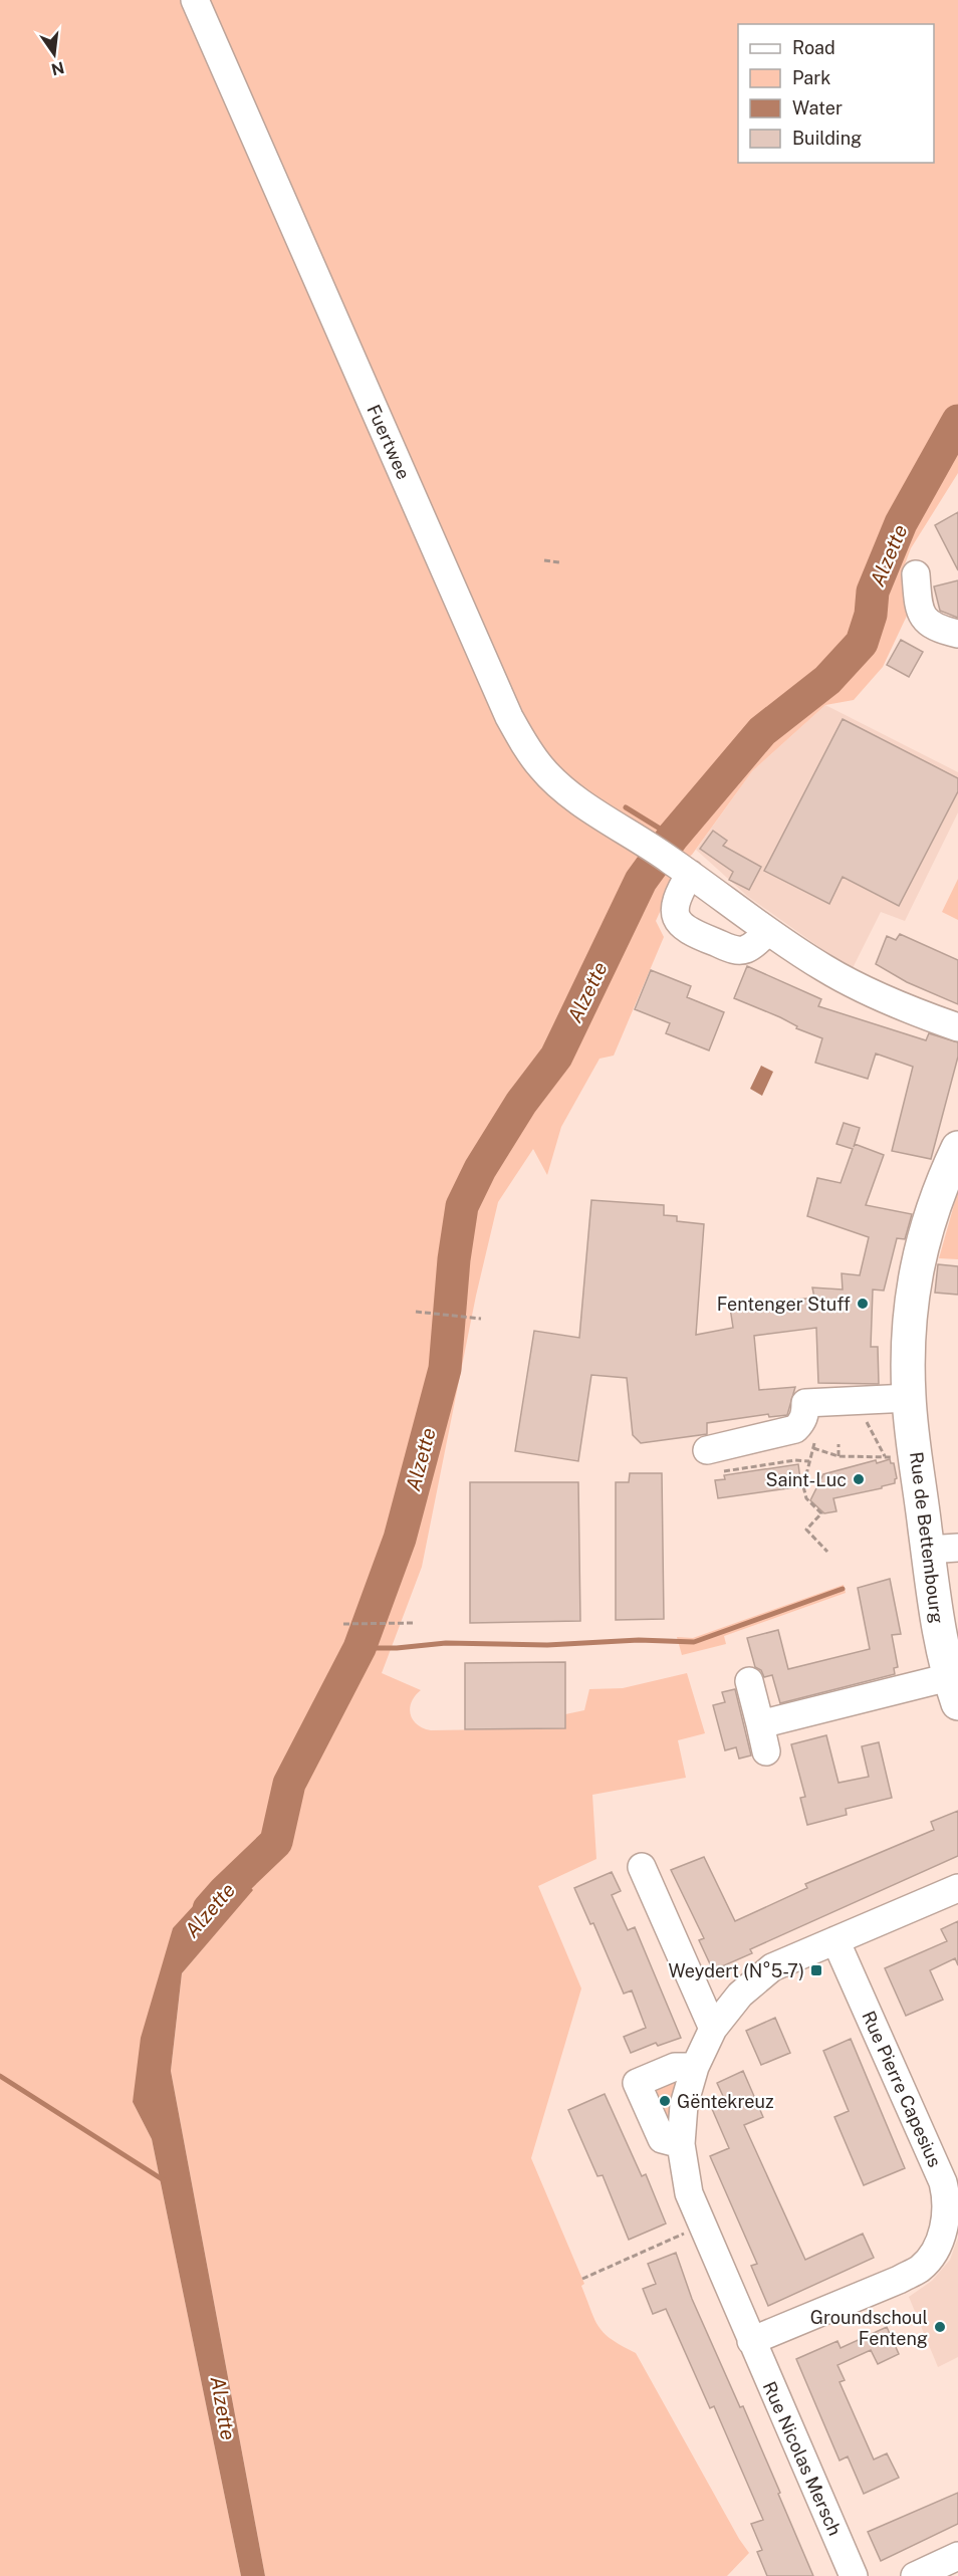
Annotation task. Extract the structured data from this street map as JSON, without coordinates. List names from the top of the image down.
{
  "streets": {
    "main road": ["Rue de Bettembourg"],
    "street": ["Fuertwee", "Rue Pierre Capesius", "Rue Nicolas Mersch"]
  },
  "crossings": [
    ["Rue Pierre Capesius", "Rue Nicolas Mersch"]
  ],
  "water": ["Alzette"],
  "places": {
    "other": [
      "Fentenger Stuff",
      "Saint-Luc",
      "Gëntekreuz",
      "Groundschoul Fenteng"
    ],
    "transit": ["Weydert (N°5-7)"]
  },
  "legend": [
    "Road",
    "Park",
    "Water",
    "Building"
  ],
  "north": "bottom"
}
